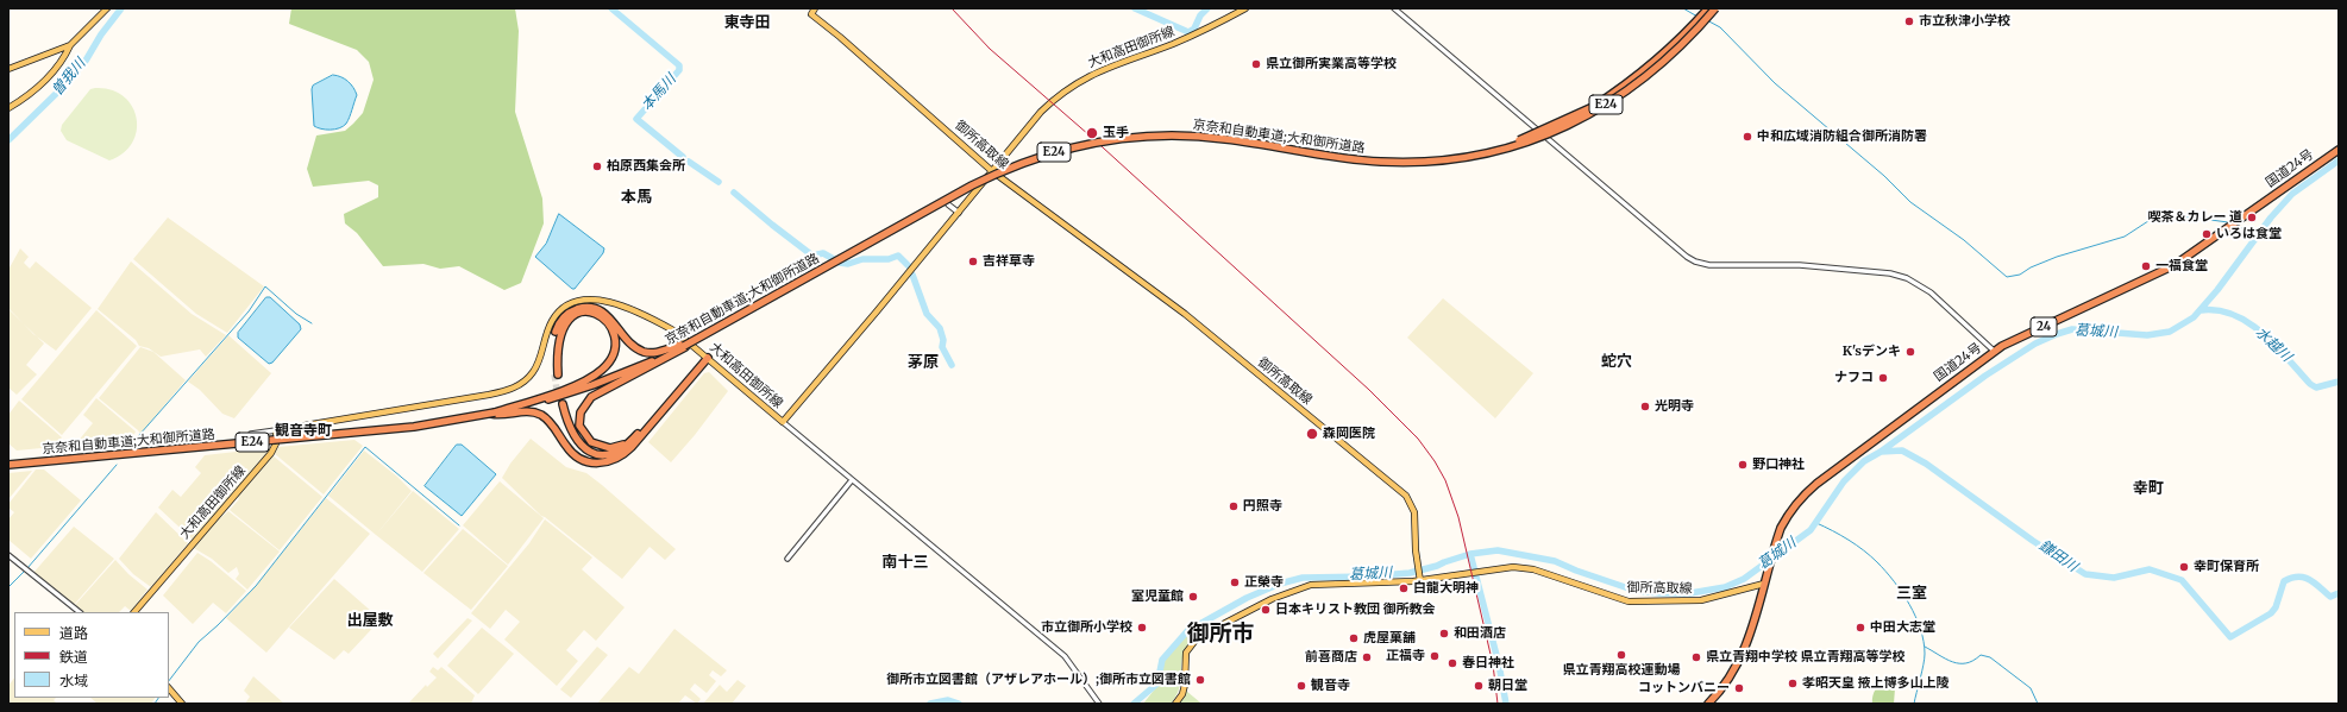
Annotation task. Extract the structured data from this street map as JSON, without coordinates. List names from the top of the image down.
{
  "streets": {
    "highway": [
      "E24",
      "京奈和自動車道;大和御所道路",
      "国道24号",
      "24"
    ],
    "main road": ["大和高田御所線", "御所高取線"]
  },
  "crossings": [
    ["大和高田御所線", "御所高取線"],
    ["御所高取線", "国道24号"]
  ],
  "districts": [
    "東寺田",
    "本馬",
    "蛇穴",
    "茅原",
    "観音寺町",
    "幸町",
    "南十三",
    "三室",
    "出屋敷",
    "御所市"
  ],
  "water": [
    "曽我川",
    "本馬川",
    "葛城川",
    "水越川",
    "鎌田川"
  ],
  "places": [
    "市立秋津小学校",
    "県立御所実業高等学校",
    "玉手",
    "中和広域消防組合御所消防署",
    "柏原西集会所",
    "喫茶＆カレー 道",
    "いろは食堂",
    "吉祥草寺",
    "一福食堂",
    "K'sデンキ",
    "ナフコ",
    "光明寺",
    "森岡医院",
    "野口神社",
    "円照寺",
    "幸町保育所",
    "正榮寺",
    "白龍大明神",
    "室児童館",
    "日本キリスト教団 御所教会",
    "市立御所小学校",
    "中田大志堂",
    "和田酒店",
    "虎屋菓舗",
    "県立青翔高校運動場",
    "正福寺",
    "前喜商店",
    "県立青翔中学校 県立青翔高等学校",
    "春日神社",
    "御所市立図書館（アザレアホール）;御所市立図書館",
    "孝昭天皇 掖上博多山上陵",
    "観音寺",
    "朝日堂",
    "コットンバニー"
  ],
  "legend": ["道路", "鉄道", "水域"]
}
